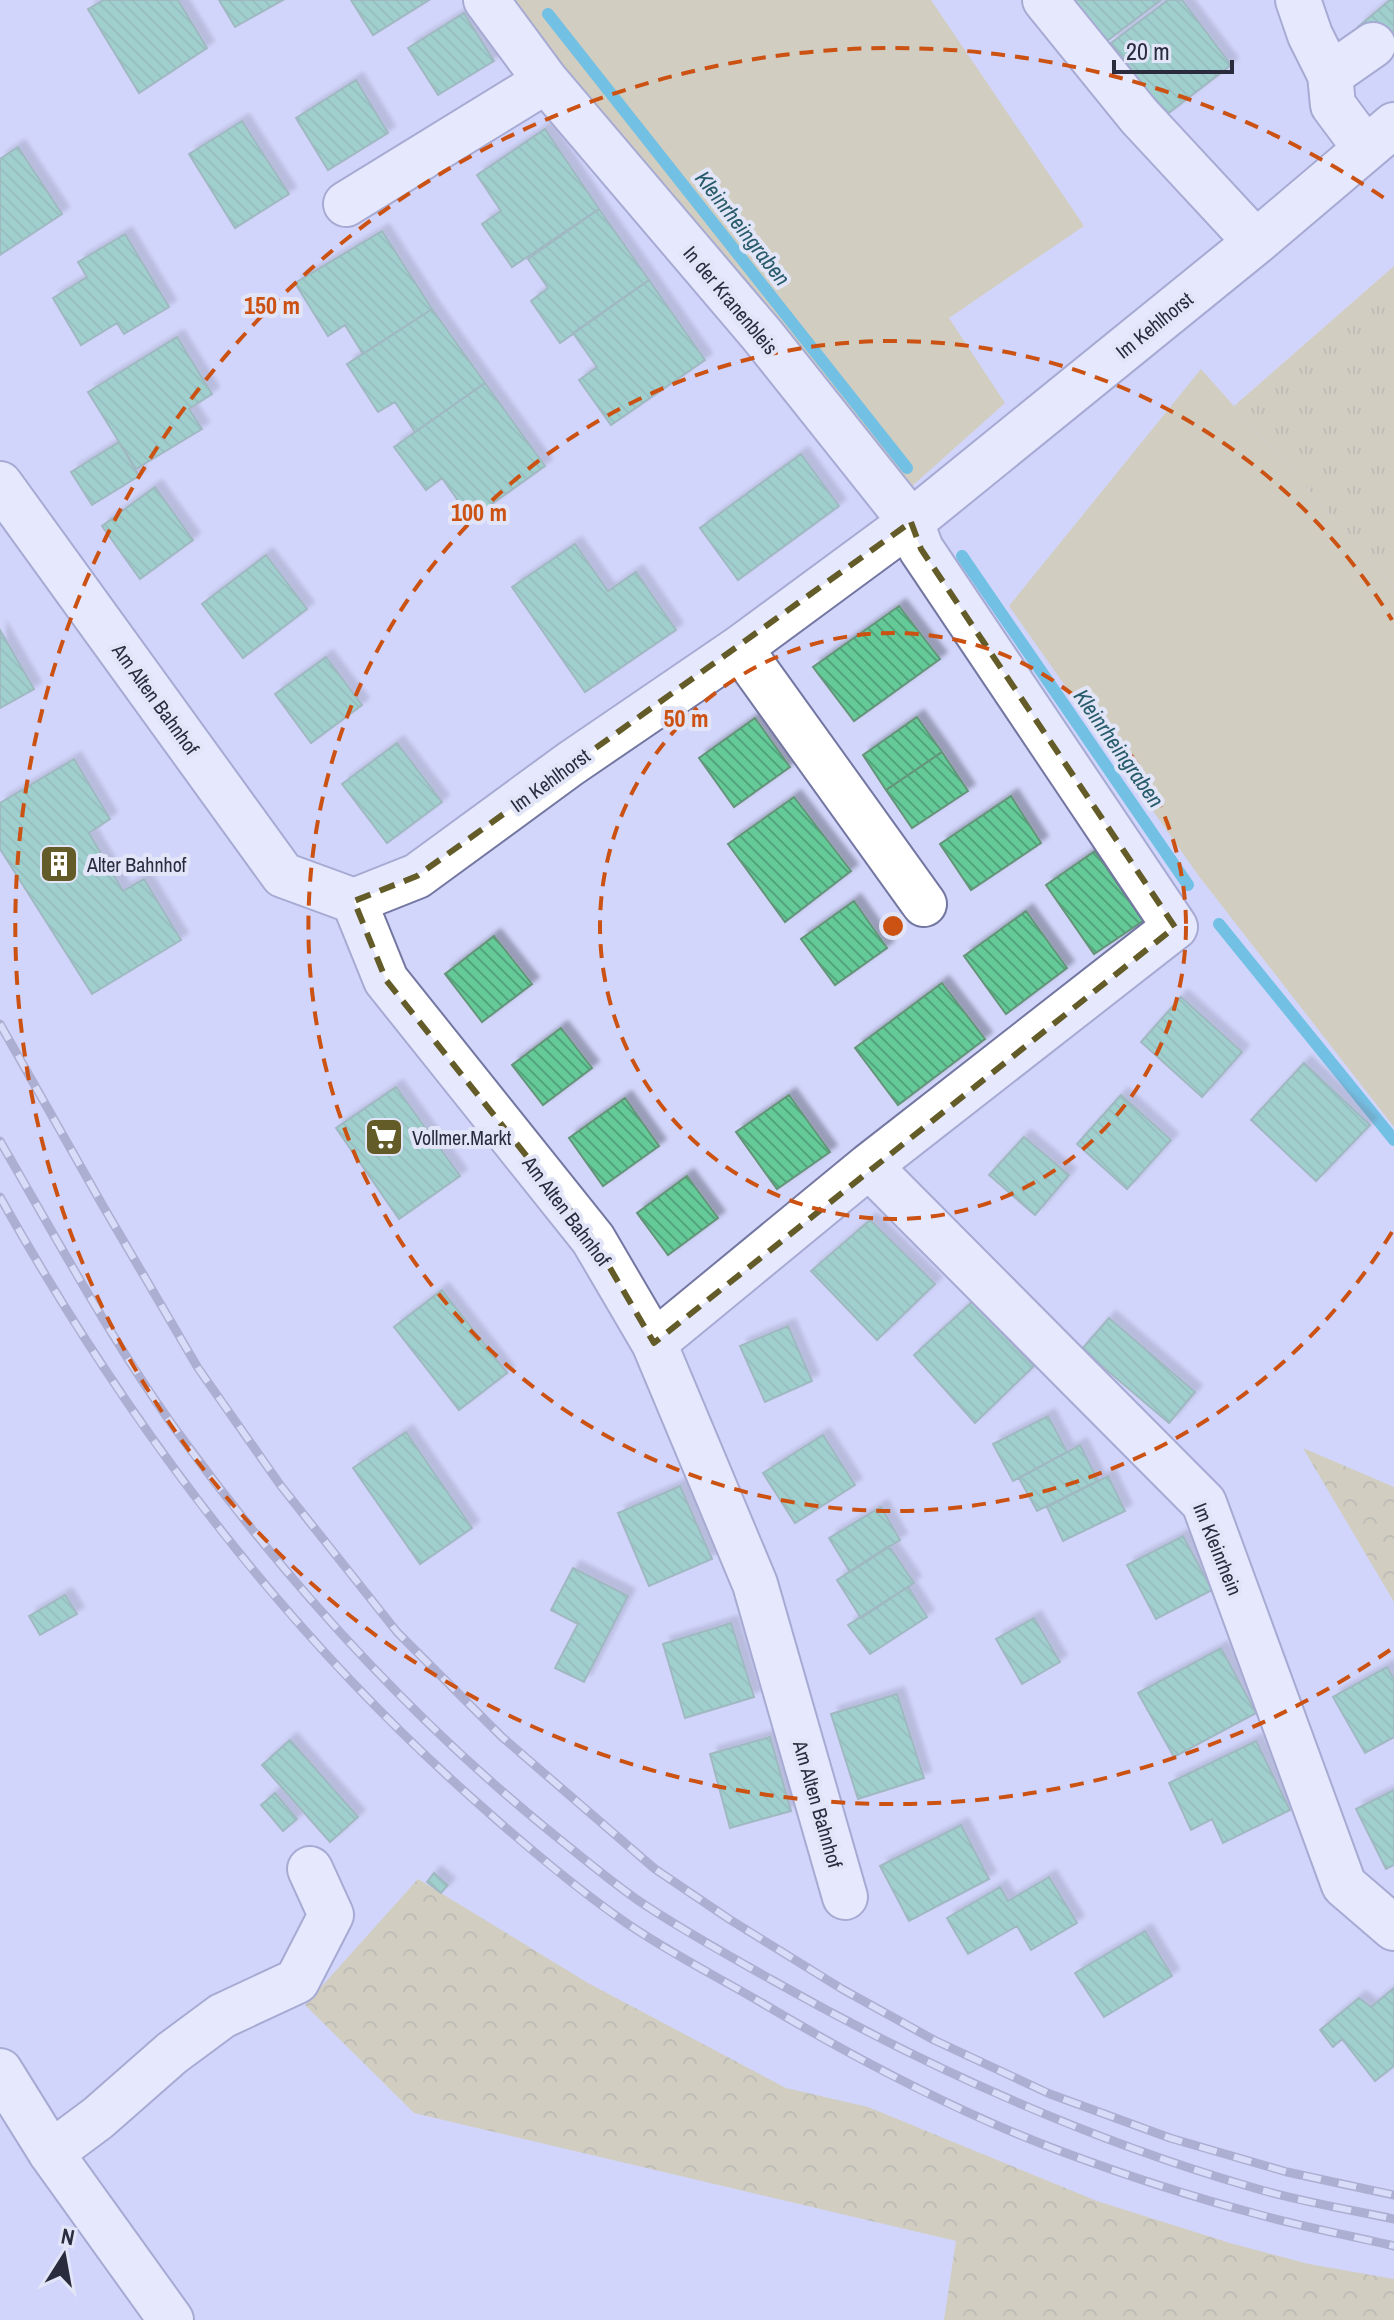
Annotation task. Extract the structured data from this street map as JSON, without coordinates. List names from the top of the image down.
{
  "streets": {
    "street": [
      "In der Kranenbleis",
      "Im Kehlhorst",
      "Am Alten Bahnhof",
      "Im Kleinrhein"
    ]
  },
  "crossings": [
    ["In der Kranenbleis", "Im Kehlhorst"],
    ["Im Kehlhorst", "Am Alten Bahnhof"]
  ],
  "water": ["Kleinrheingraben"],
  "places": {
    "building": ["Alter Bahnhof"],
    "supermarket": ["Vollmer.Markt"]
  },
  "scale_bar": "20 m",
  "north": "top",
  "rings": ["150 m", "100 m", "50 m"]
}
